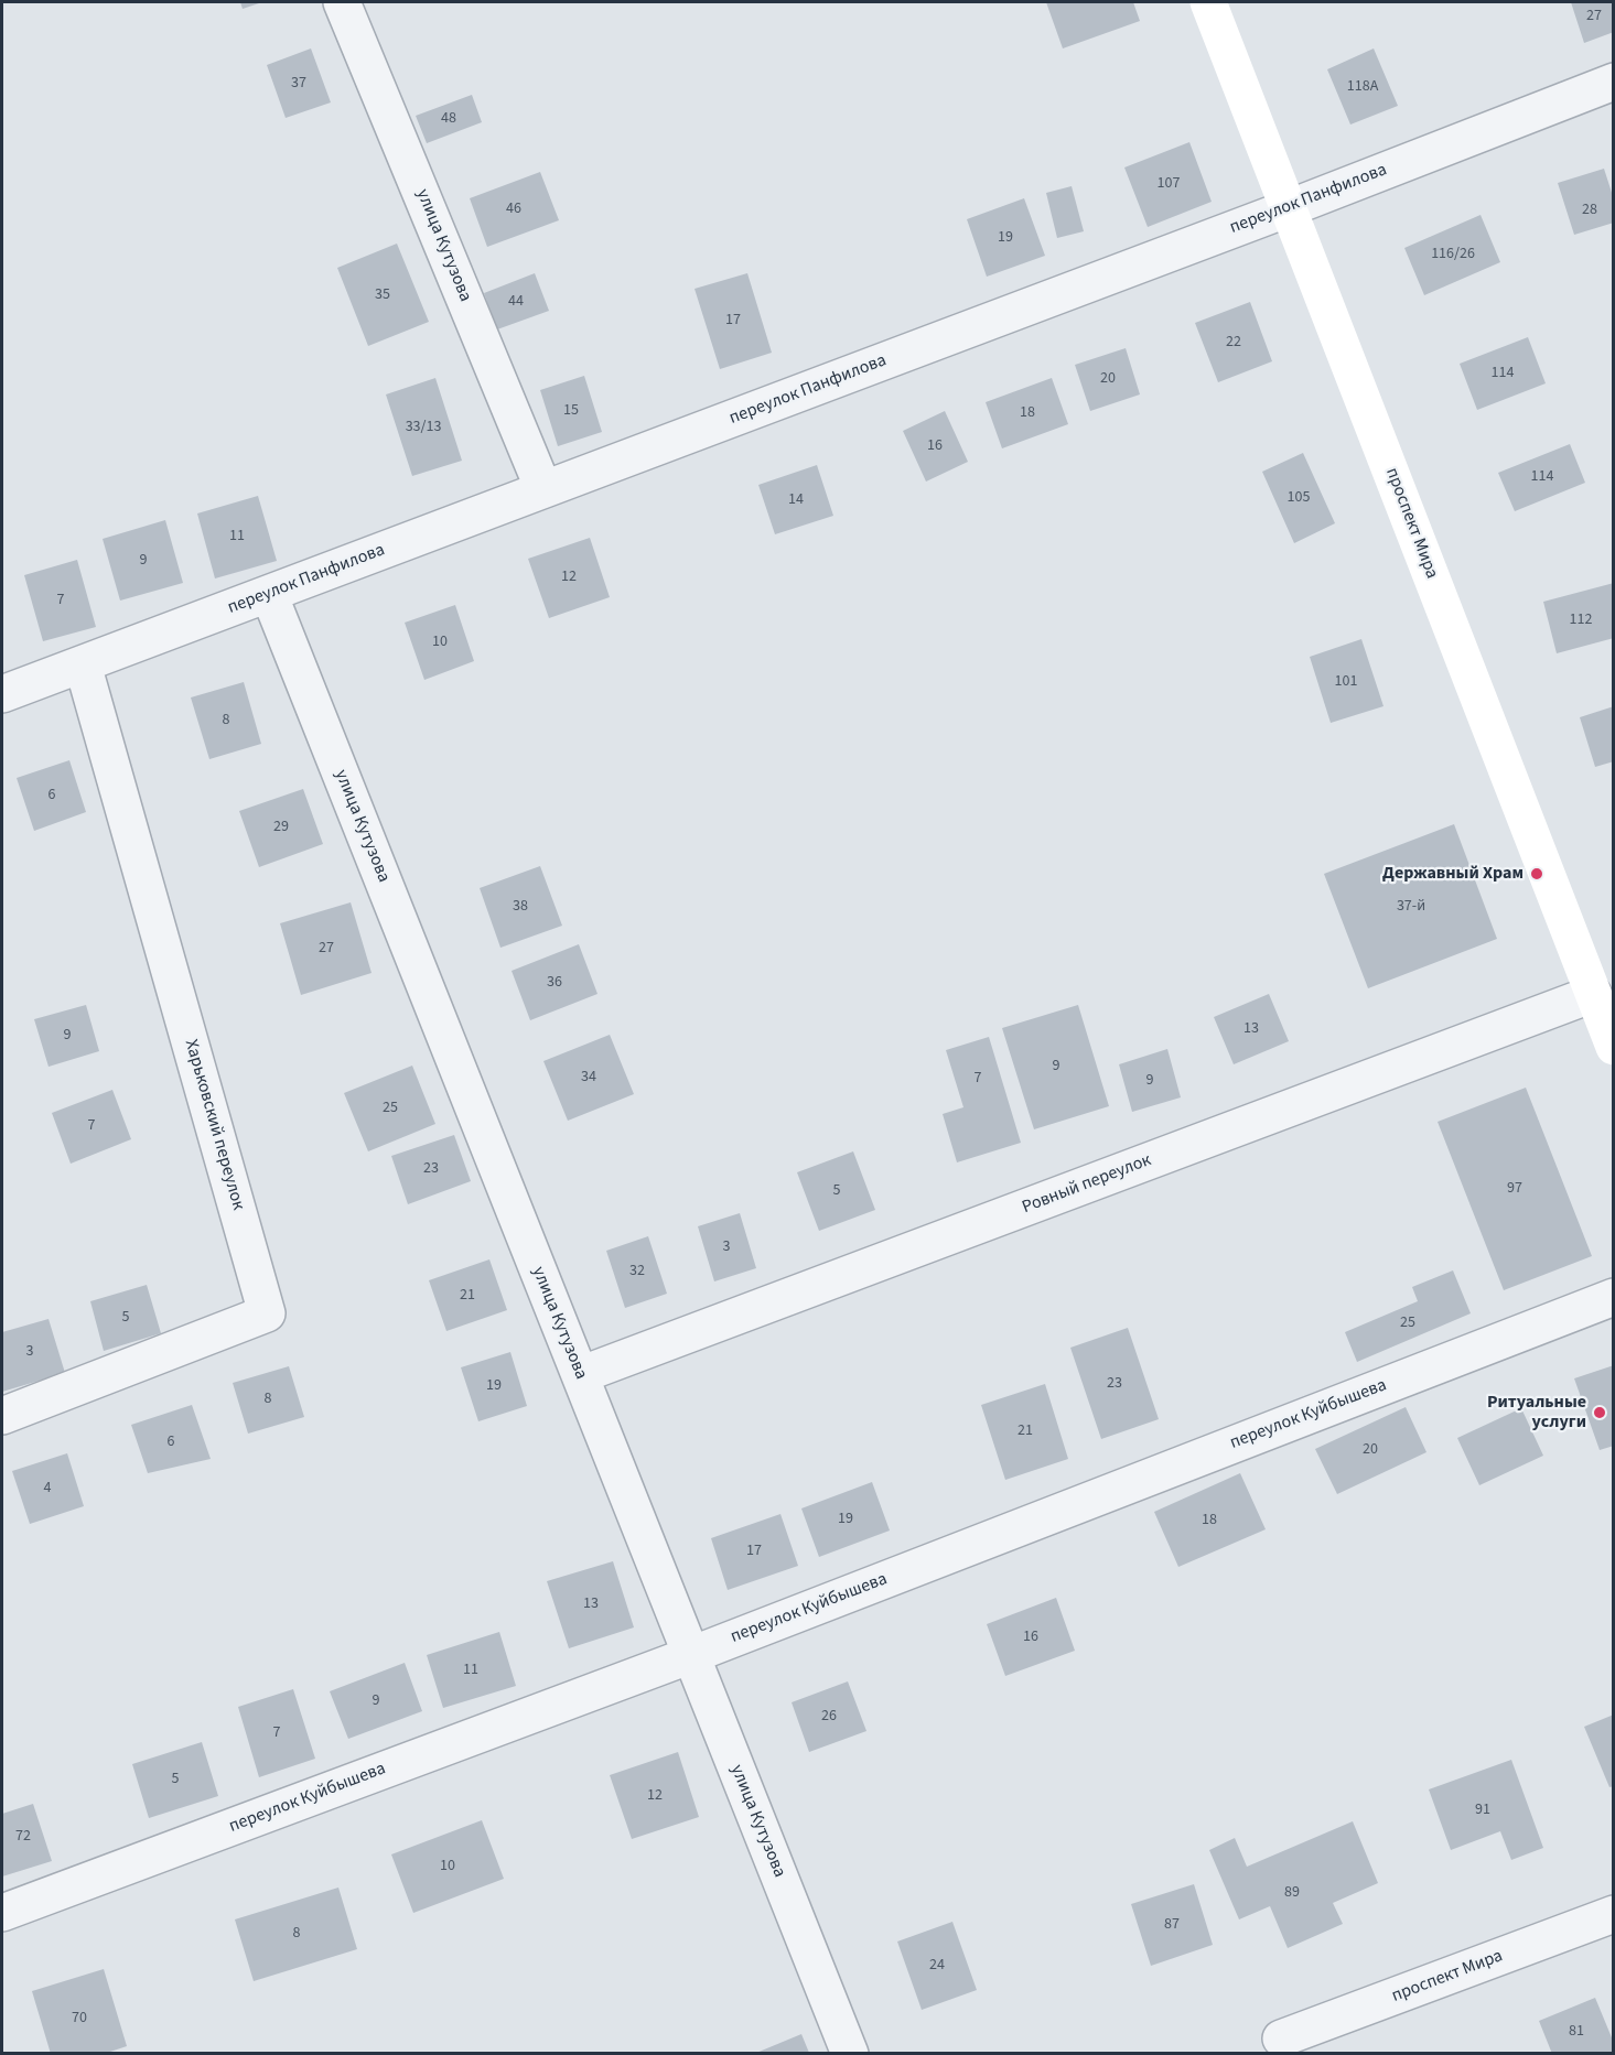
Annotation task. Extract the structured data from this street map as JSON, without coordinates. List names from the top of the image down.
{
  "streets": {
    "main road": ["проспект Мира"],
    "street": [
      "переулок Панфилова",
      "улица Кутузова",
      "Харьковский переулок",
      "Ровный переулок",
      "переулок Куйбышева"
    ]
  },
  "crossings": [
    ["переулок Панфилова", "улица Кутузова"],
    ["переулок Панфилова", "проспект Мира"],
    ["переулок Панфилова", "Харьковский переулок"],
    ["улица Кутузова", "Ровный переулок"],
    ["улица Кутузова", "переулок Куйбышева"],
    ["проспект Мира", "Ровный переулок"]
  ],
  "places": ["Державный Храм", "Ритуальные услуги"],
  "house_numbers": [
    "27",
    "37",
    "118А",
    "48",
    "107",
    "46",
    "28",
    "19",
    "116/26",
    "35",
    "44",
    "17",
    "22",
    "114",
    "20",
    "15",
    "18",
    "33/13",
    "16",
    "114",
    "105",
    "14",
    "11",
    "9",
    "12",
    "7",
    "112",
    "10",
    "101",
    "8",
    "6",
    "29",
    "38",
    "37-й",
    "27",
    "36",
    "13",
    "9",
    "9",
    "34",
    "7",
    "9",
    "25",
    "7",
    "23",
    "97",
    "5",
    "3",
    "32",
    "21",
    "5",
    "25",
    "3",
    "23",
    "19",
    "8",
    "21",
    "6",
    "20",
    "4",
    "19",
    "18",
    "17",
    "13",
    "16",
    "11",
    "9",
    "26",
    "7",
    "5",
    "12",
    "91",
    "72",
    "10",
    "89",
    "87",
    "8",
    "24",
    "70",
    "81"
  ]
}
